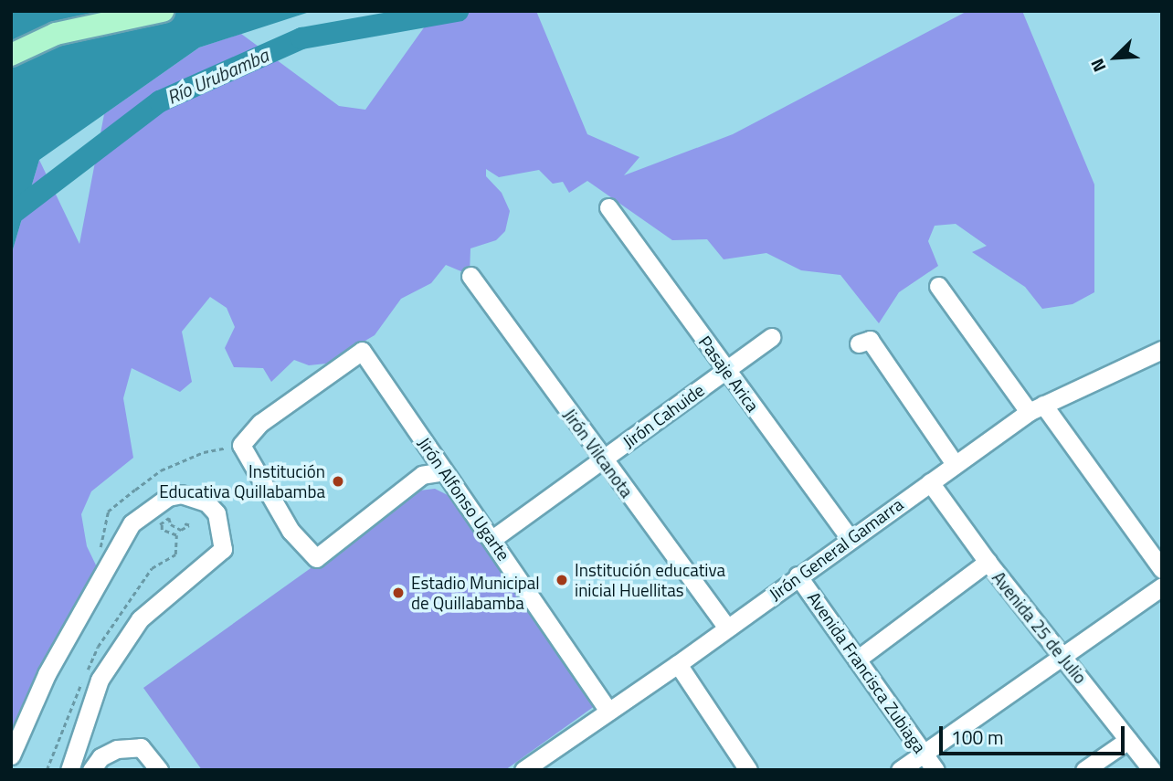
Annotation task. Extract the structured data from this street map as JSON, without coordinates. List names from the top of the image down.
{
  "streets": {
    "street": [
      "Pasaje Arica",
      "Jirón Cahuide",
      "Jirón Vilcanota",
      "Jirón Alfonso Ugarte",
      "Jirón General Gamarra",
      "Avenida 25 de Julio",
      "Avenida Francisca Zubiaga"
    ]
  },
  "crossings": [
    ["Pasaje Arica", "Jirón Cahuide"],
    ["Pasaje Arica", "Jirón General Gamarra"],
    ["Jirón Cahuide", "Jirón Vilcanota"],
    ["Jirón Cahuide", "Jirón Alfonso Ugarte"],
    ["Jirón Vilcanota", "Jirón General Gamarra"],
    ["Jirón Alfonso Ugarte", "Jirón General Gamarra"],
    ["Jirón General Gamarra", "Avenida 25 de Julio"],
    ["Jirón General Gamarra", "Avenida Francisca Zubiaga"]
  ],
  "water": ["Río Urubamba"],
  "places": ["Institución Educativa Quillabamba", "Institución educativa inicial Huellitas", "Estadio Municipal de Quillabamba"],
  "scale_bar": "100 m",
  "north": "bottom left"
}
